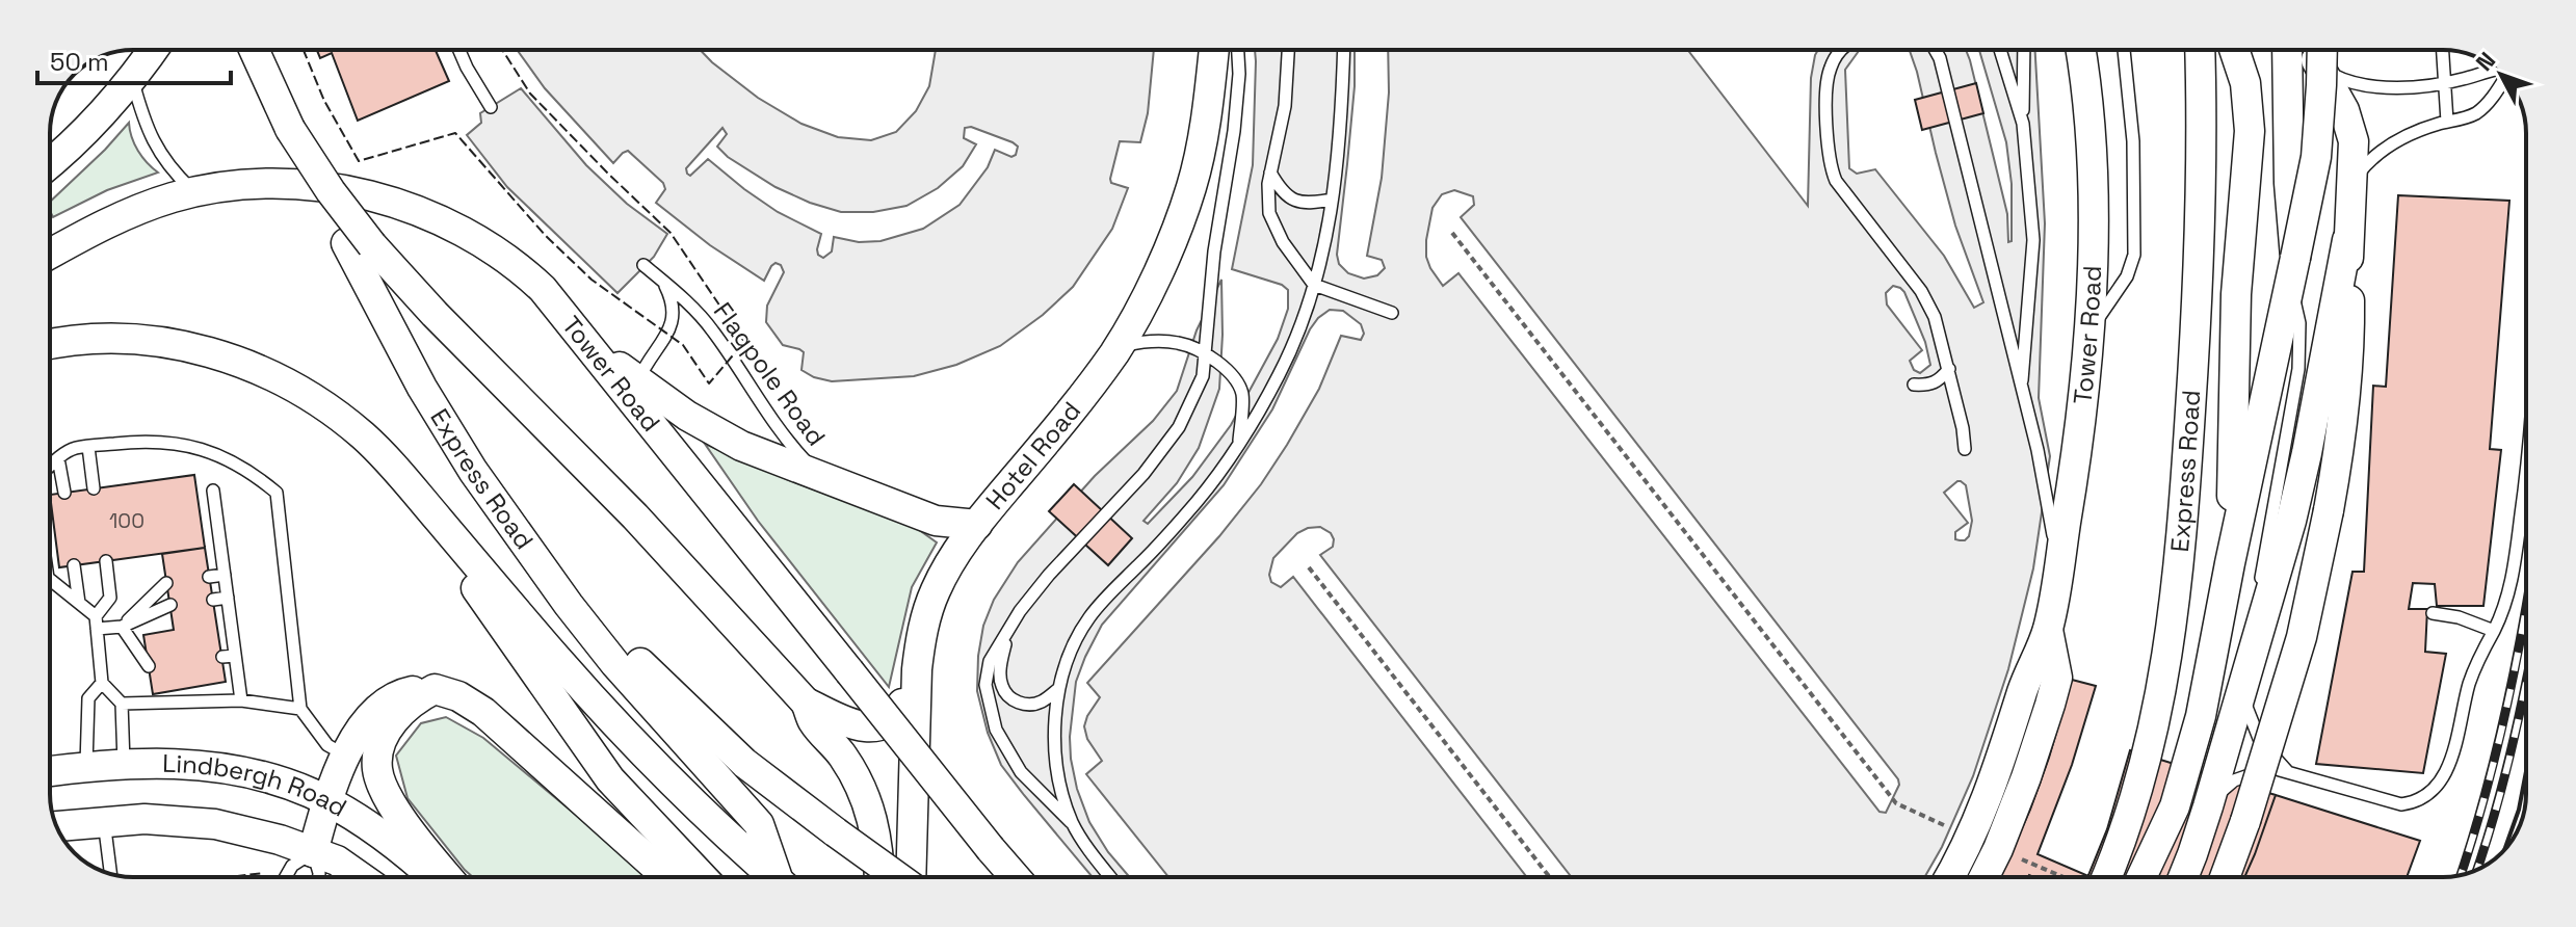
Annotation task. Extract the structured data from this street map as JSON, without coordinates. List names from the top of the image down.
{
  "streets": {
    "street": [
      "Tower Road",
      "Hotel Road",
      "Express Road",
      "Lindbergh Road"
    ],
    "lane": ["Flagpole Road"]
  },
  "house_numbers": ["100"],
  "scale_bar": "50 m",
  "north": "top left"
}
